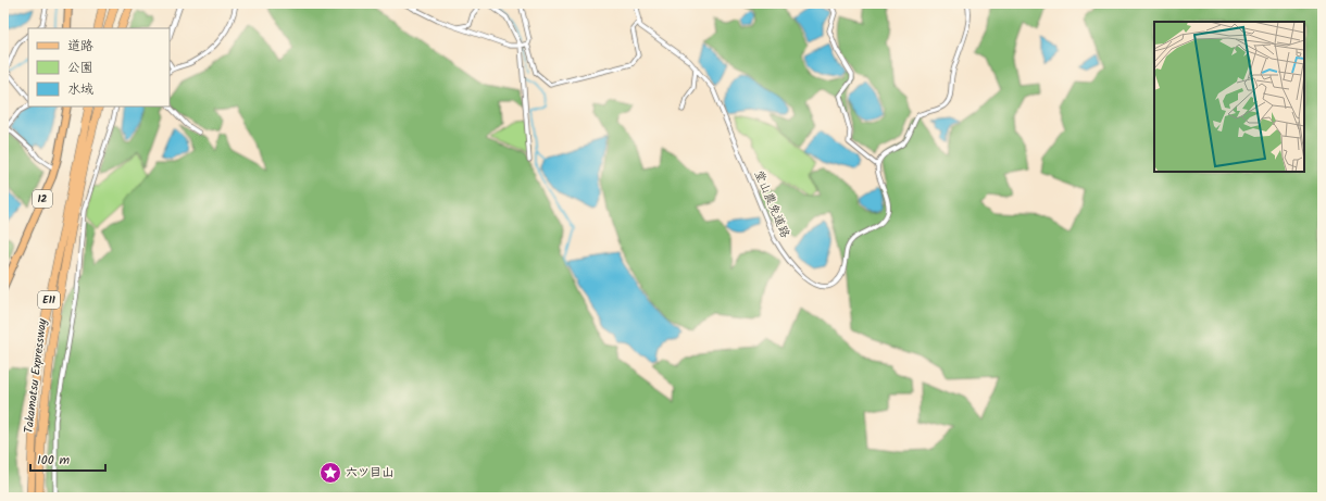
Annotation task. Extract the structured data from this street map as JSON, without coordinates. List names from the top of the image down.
{
  "streets": {
    "highway": ["E11", "Takamatsu Expressway"],
    "main road": ["12"],
    "street": ["堂山農免道路"]
  },
  "places": {
    "place": ["六ツ目山"]
  },
  "legend": ["道路", "公園", "水域"],
  "scale_bar": "100 m"
}
